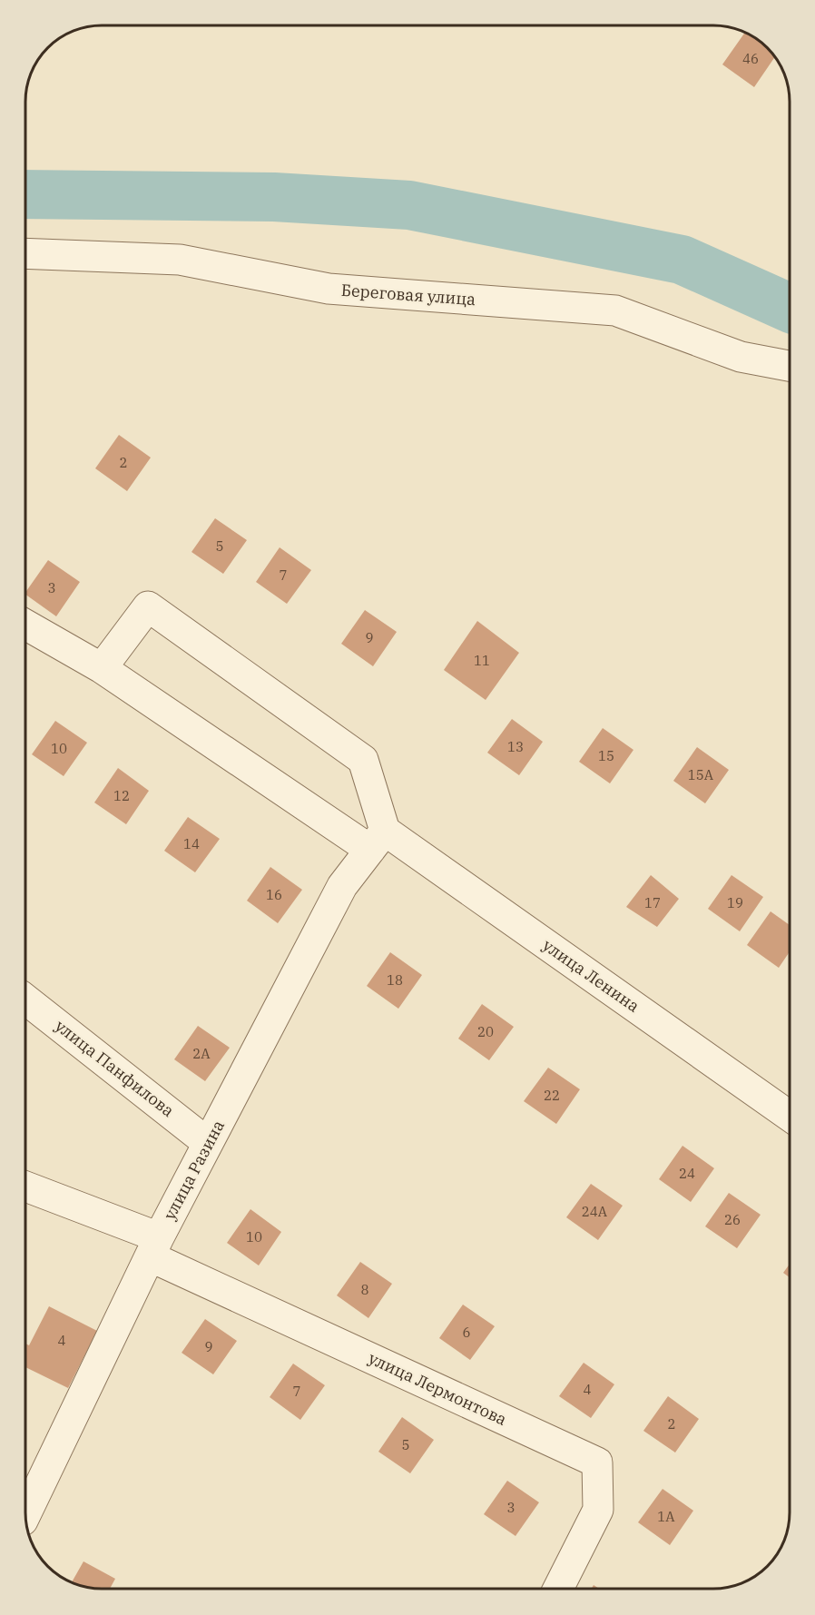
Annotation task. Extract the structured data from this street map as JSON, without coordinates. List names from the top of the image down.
{
  "streets": {
    "street": [
      "Береговая улица",
      "улица Ленина",
      "улица Панфилова",
      "улица Разина",
      "улица Лермонтова"
    ]
  },
  "crossings": [
    ["улица Ленина", "улица Разина"],
    ["улица Панфилова", "улица Разина"],
    ["улица Разина", "улица Лермонтова"]
  ],
  "house_numbers": [
    "46",
    "2",
    "5",
    "7",
    "3",
    "9",
    "11",
    "13",
    "10",
    "15",
    "15А",
    "12",
    "14",
    "16",
    "17",
    "19",
    "18",
    "20",
    "2А",
    "22",
    "24",
    "24А",
    "26",
    "10",
    "8",
    "6",
    "4",
    "9",
    "4",
    "7",
    "2",
    "5",
    "3",
    "1А"
  ]
}
